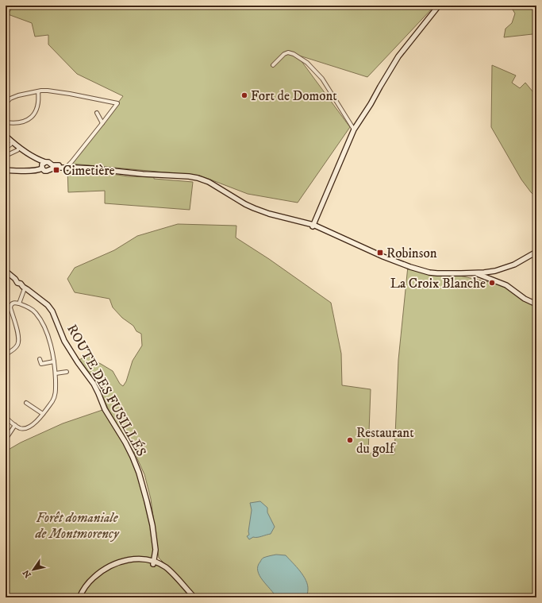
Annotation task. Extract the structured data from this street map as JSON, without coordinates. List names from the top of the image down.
{
  "streets": {
    "main road": ["ROUTE DES FUSILLÉS"]
  },
  "parks": ["Forêt domaniale de Montmorency"],
  "places": {
    "other": ["Fort de Domont", "La Croix Blanche", "Restaurant du golf"],
    "transit": ["Cimetière", "Robinson"]
  },
  "north": "bottom left"
}
